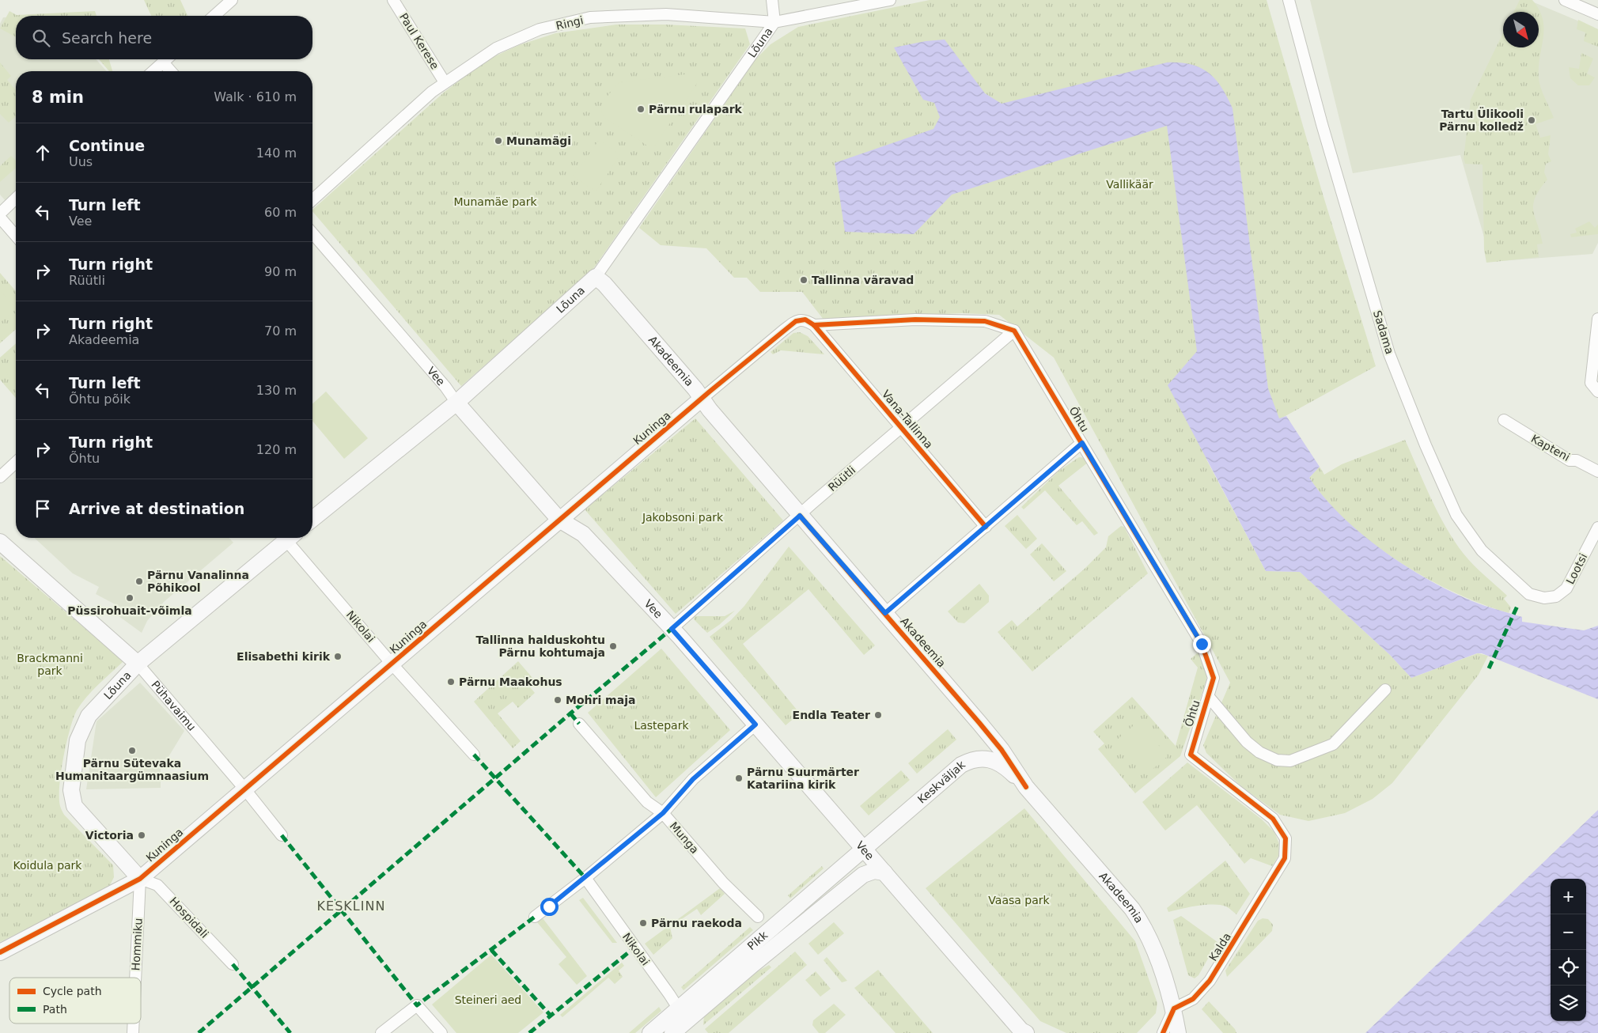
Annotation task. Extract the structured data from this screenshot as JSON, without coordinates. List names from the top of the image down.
{
  "streets": {
    "street": [
      "Ringi",
      "Paul Kerese",
      "Lõuna",
      "Sadama",
      "Akadeemia",
      "Vee",
      "Vana-Tallinna",
      "Õhtu",
      "Kuninga",
      "Kapteni",
      "Rüütli",
      "Lootsi",
      "Nikolai",
      "Pühavaimu",
      "Keskväljak",
      "Munga",
      "Hospidali",
      "Pikk",
      "Hommiku",
      "Kalda"
    ]
  },
  "crossings": [
    ["Ringi", "Paul Kerese"],
    ["Ringi", "Lõuna"],
    ["Lõuna", "Akadeemia"],
    ["Lõuna", "Vee"],
    ["Lõuna", "Kuninga"],
    ["Lõuna", "Pühavaimu"],
    ["Lõuna", "Hospidali"],
    ["Lõuna", "Hommiku"],
    ["Sadama", "Lootsi"],
    ["Akadeemia", "Kuninga"],
    ["Akadeemia", "Rüütli"],
    ["Akadeemia", "Keskväljak"],
    ["Akadeemia", "Kalda"],
    ["Vee", "Kuninga"],
    ["Vee", "Rüütli"],
    ["Vee", "Keskväljak"],
    ["Vee", "Pikk"],
    ["Vana-Tallinna", "Kuninga"],
    ["Vana-Tallinna", "Rüütli"],
    ["Õhtu", "Rüütli"],
    ["Õhtu", "Kalda"],
    ["Kuninga", "Nikolai"],
    ["Kuninga", "Pühavaimu"],
    ["Kuninga", "Hospidali"],
    ["Kuninga", "Hommiku"],
    ["Nikolai", "Pikk"],
    ["Keskväljak", "Pikk"],
    ["Hospidali", "Hommiku"]
  ],
  "districts": ["KESKLINN"],
  "parks": [
    "Vallikäär",
    "Munamäe park",
    "Jakobsoni park",
    "Brackmanni park",
    "Lastepark",
    "Koidula park",
    "Vaasa park",
    "Steineri aed"
  ],
  "places": [
    "Pärnu rulapark",
    "Tartu Ülikooli Pärnu kolledž",
    "Munamägi",
    "Tallinna väravad",
    "Pärnu Vanalinna Põhikool",
    "Püssirohuait-võimla",
    "Tallinna halduskohtu Pärnu kohtumaja",
    "Elisabethi kirik",
    "Pärnu Maakohus",
    "Mohri maja",
    "Endla Teater",
    "Pärnu Sütevaka Humanitaargümnaasium",
    "Pärnu Suurmärter Katariina kirik",
    "Victoria",
    "Pärnu raekoda"
  ],
  "legend": ["Cycle path", "Path"],
  "north": "bottom right",
  "page": {
    "search": "Search here",
    "heading": ["8 min", "Walk · 610 m"],
    "list": [
      ["Continue", "Uus", "140 m"],
      ["Turn left", "Vee", "60 m"],
      ["Turn right", "Rüütli", "90 m"],
      ["Turn right", "Akadeemia", "70 m"],
      ["Turn left", "Õhtu põik", "130 m"],
      ["Turn right", "Õhtu", "120 m"],
      "Arrive at destination"
    ],
    "map_buttons": ["+", "−"]
  }
}
